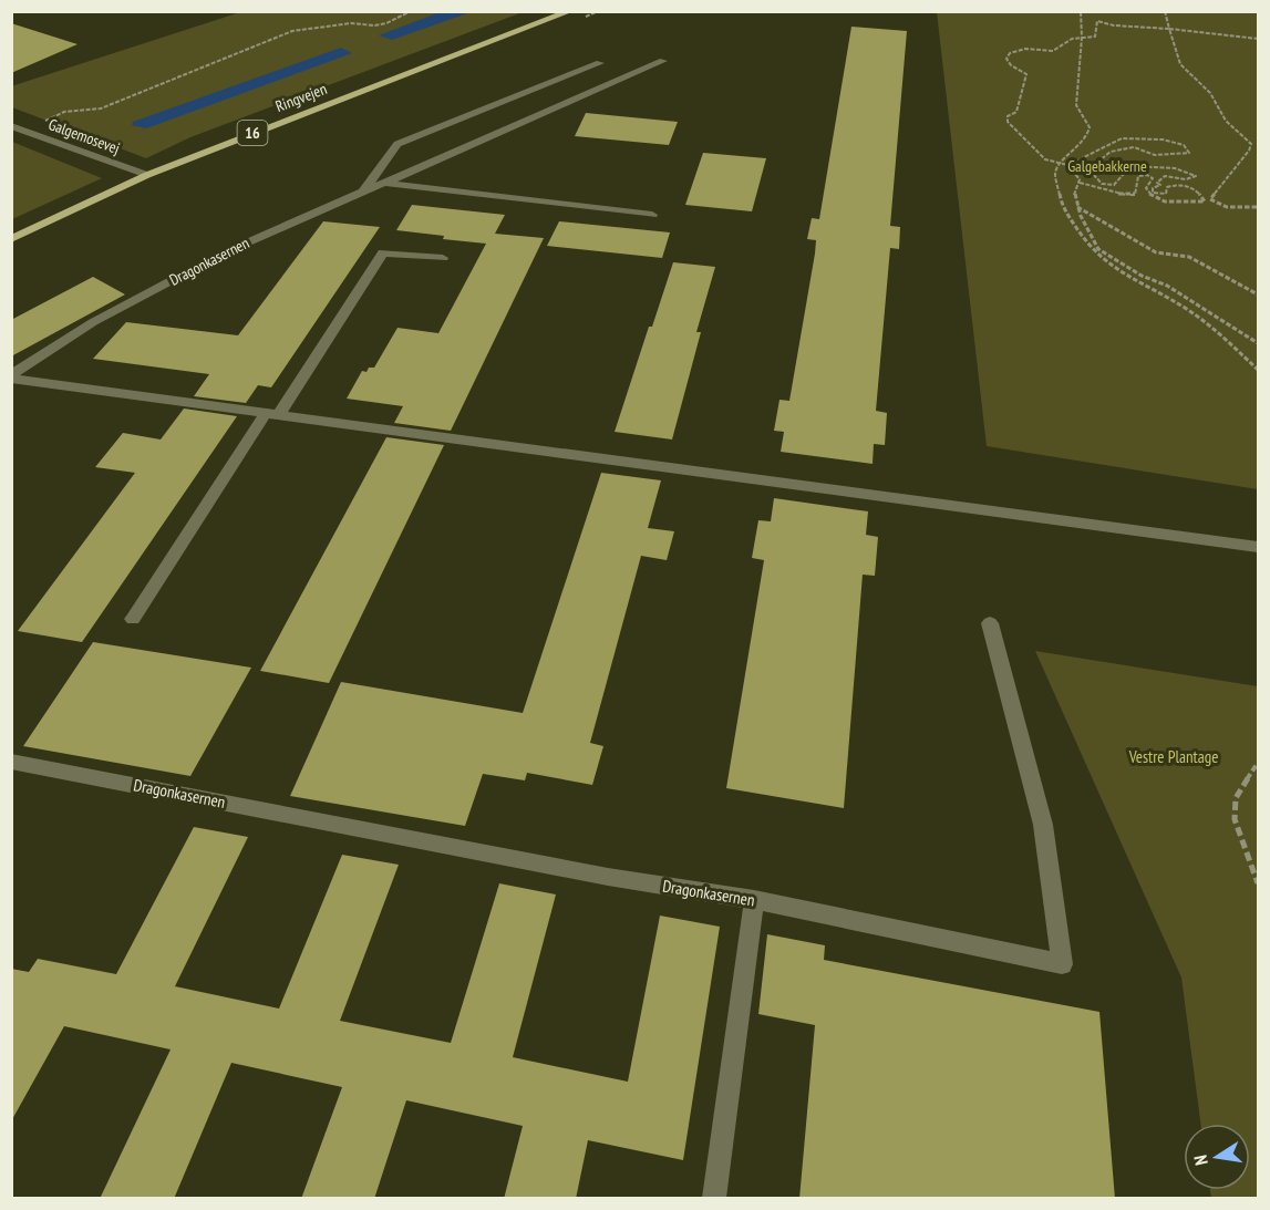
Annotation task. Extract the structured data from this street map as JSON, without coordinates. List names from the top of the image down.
{
  "streets": {
    "main road": ["Ringvejen", "16"],
    "street": ["Galgemosevej", "Dragonkasernen"]
  },
  "crossings": [
    ["Ringvejen", "Galgemosevej"]
  ],
  "parks": ["Galgebakkerne", "Vestre Plantage"],
  "north": "left"
}
